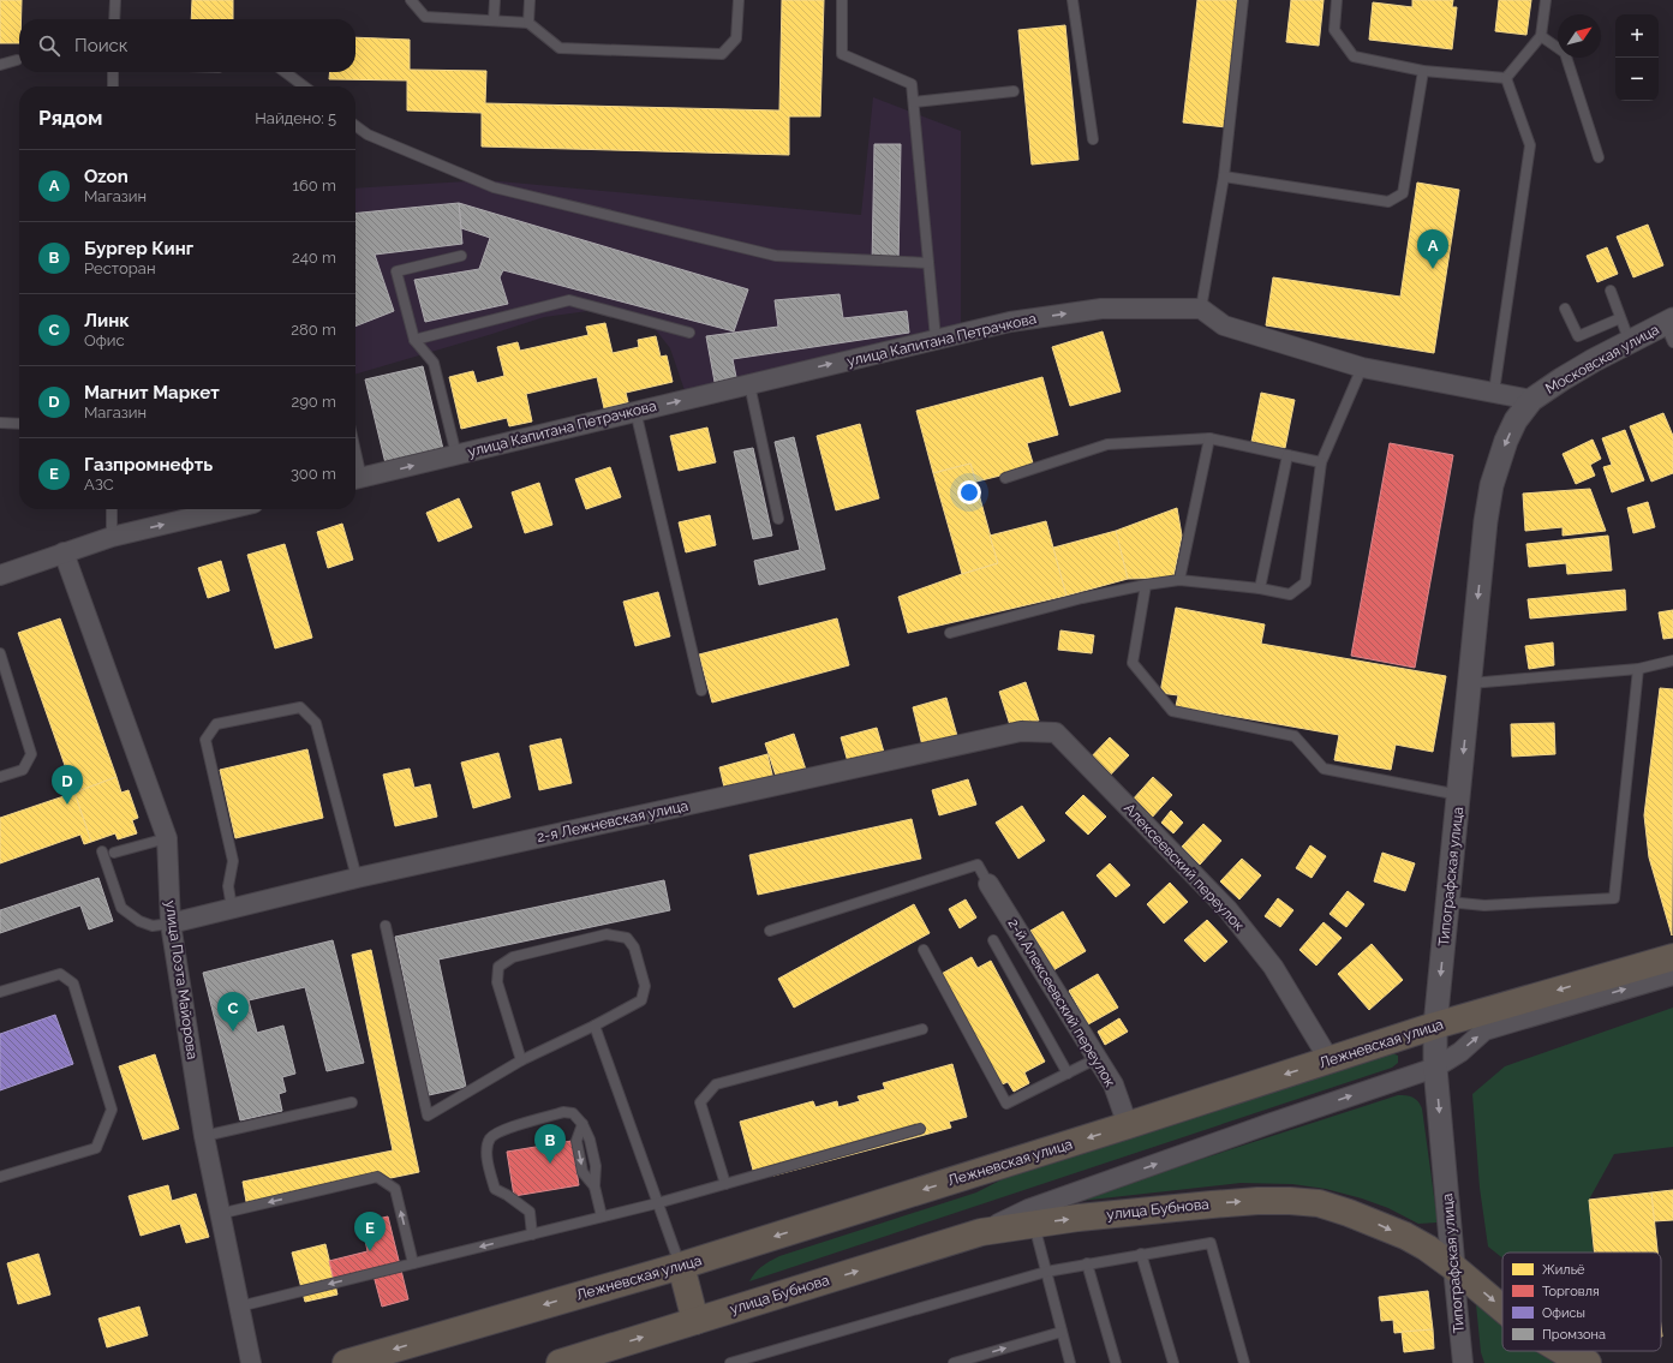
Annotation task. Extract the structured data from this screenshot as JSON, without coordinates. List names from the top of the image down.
{
  "streets": {
    "highway": ["Лежневская улица", "улица Бубнова"],
    "street": [
      "улица Капитана Петрачкова",
      "Московская улица",
      "2-я Лежневская улица",
      "Алексеевский переулок",
      "Типографская улица",
      "улица Поэта Майорова",
      "2-й Алексеевский переулок"
    ]
  },
  "crossings": [
    ["Московская улица", "Типографская улица"],
    ["2-я Лежневская улица", "Алексеевский переулок"],
    ["2-я Лежневская улица", "улица Поэта Майорова"],
    ["Алексеевский переулок", "Лежневская улица"],
    ["Типографская улица", "Лежневская улица"],
    ["Типографская улица", "улица Бубнова"],
    ["2-й Алексеевский переулок", "Лежневская улица"]
  ],
  "one_way": [
    "улица Капитана Петрачкова",
    "Типографская улица",
    "Лежневская улица",
    "улица Бубнова"
  ],
  "legend": [
    "Жильё",
    "Торговля",
    "Офисы",
    "Промзона"
  ],
  "north": "top right",
  "page": {
    "map_buttons": ["+", "−"],
    "search": "Поиск",
    "heading": ["Рядом", "Найдено: 5"],
    "list": [
      {
        "mark": "A",
        "name": "Ozon",
        "note": "Магазин",
        "value": "160 m"
      },
      {
        "mark": "B",
        "name": "Бургер Кинг",
        "note": "Ресторан",
        "value": "240 m"
      },
      {
        "mark": "C",
        "name": "Линк",
        "note": "Офис",
        "value": "280 m"
      },
      {
        "mark": "D",
        "name": "Магнит Маркет",
        "note": "Магазин",
        "value": "290 m"
      },
      {
        "mark": "E",
        "name": "Газпромнефть",
        "note": "АЗС",
        "value": "300 m"
      }
    ],
    "pins": [
      "A",
      "D",
      "C",
      "B",
      "E"
    ]
  }
}
